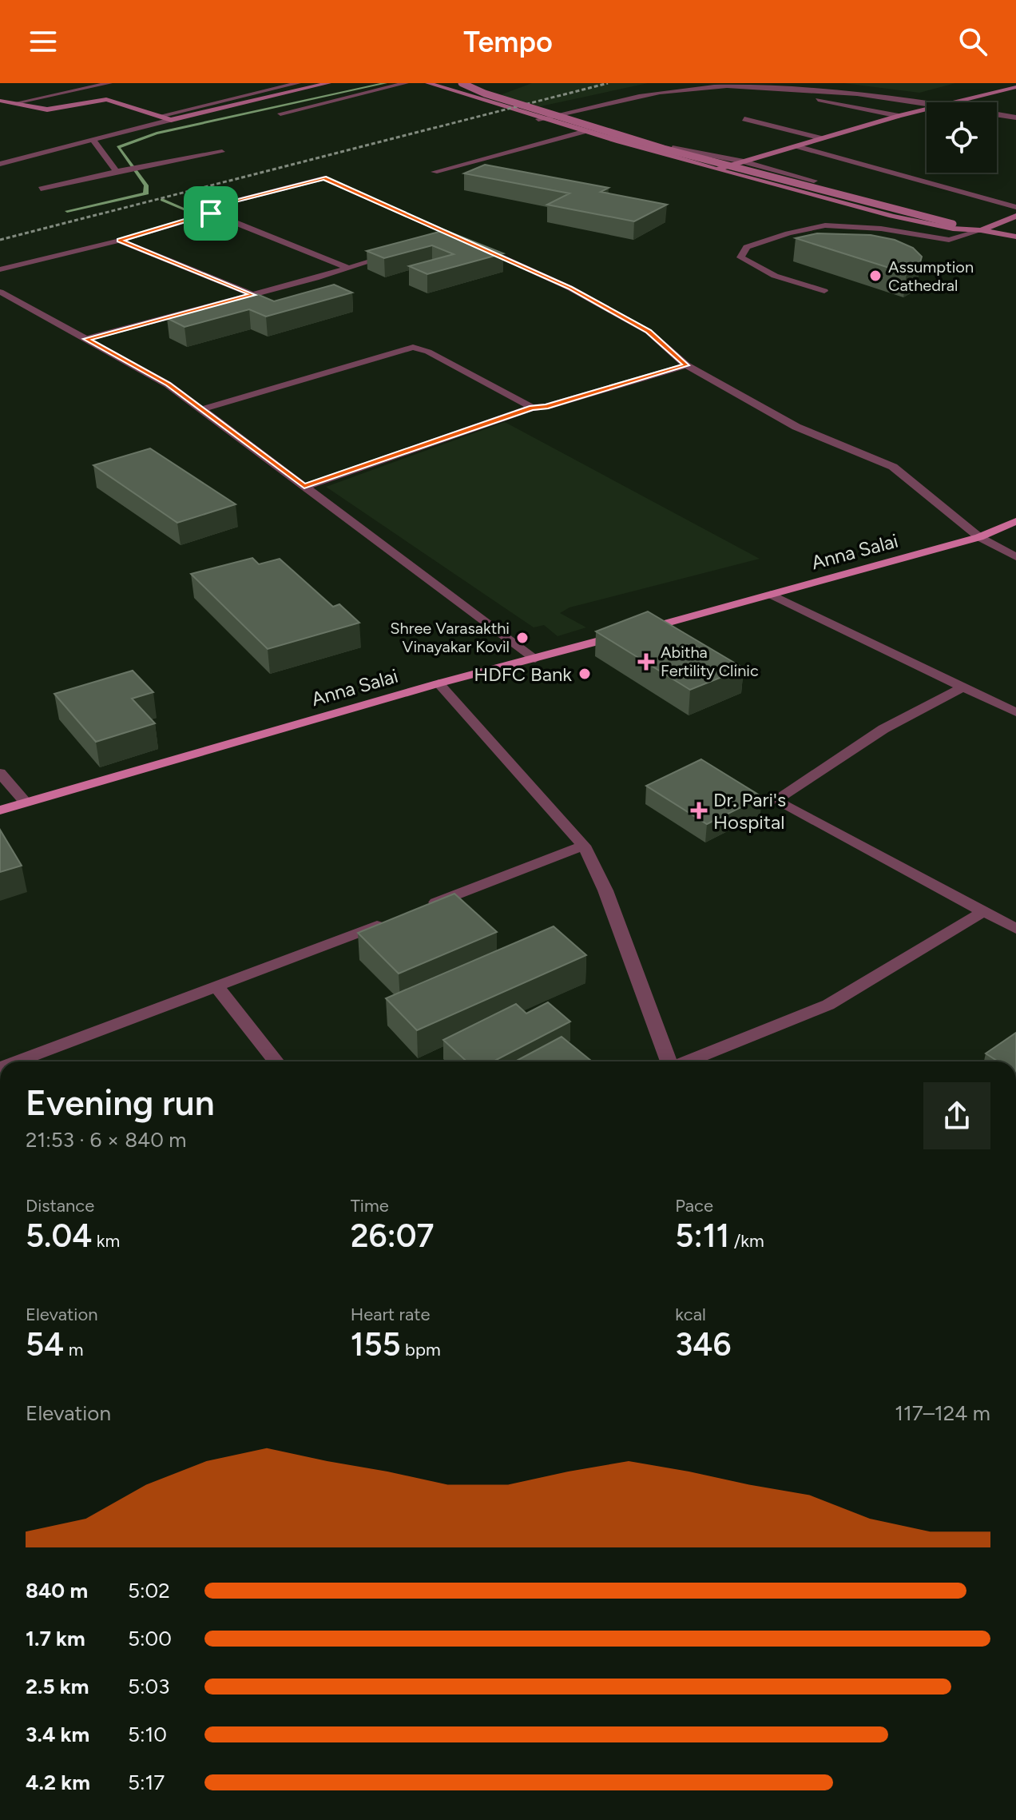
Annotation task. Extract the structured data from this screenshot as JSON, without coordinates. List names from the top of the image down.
{
  "streets": {
    "main road": ["Anna Salai"]
  },
  "places": {
    "other": ["Assumption Cathedral", "Shree Varasakthi Vinayakar Kovil", "HDFC Bank"],
    "health": ["Abitha Fertility Clinic", "Dr. Pari's Hospital"]
  },
  "page": {
    "header": "Tempo",
    "heading": ["Evening run", "21:53 · 6 × 840 m"],
    "stats": [
      ["Distance", "5.04 km"],
      ["Time", "26:07"],
      ["Pace", "5:11 /km"],
      ["Elevation", "54 m"],
      ["Heart rate", "155 bpm"],
      ["kcal", "346"]
    ],
    "chart": ["Elevation", "117–124 m"],
    "list": [
      {
        "name": "840 m",
        "note": "5:02"
      },
      {
        "name": "1.7 km",
        "note": "5:00"
      },
      {
        "name": "2.5 km",
        "note": "5:03"
      },
      {
        "name": "3.4 km",
        "note": "5:10"
      },
      {
        "name": "4.2 km",
        "note": "5:17"
      }
    ]
  }
}
